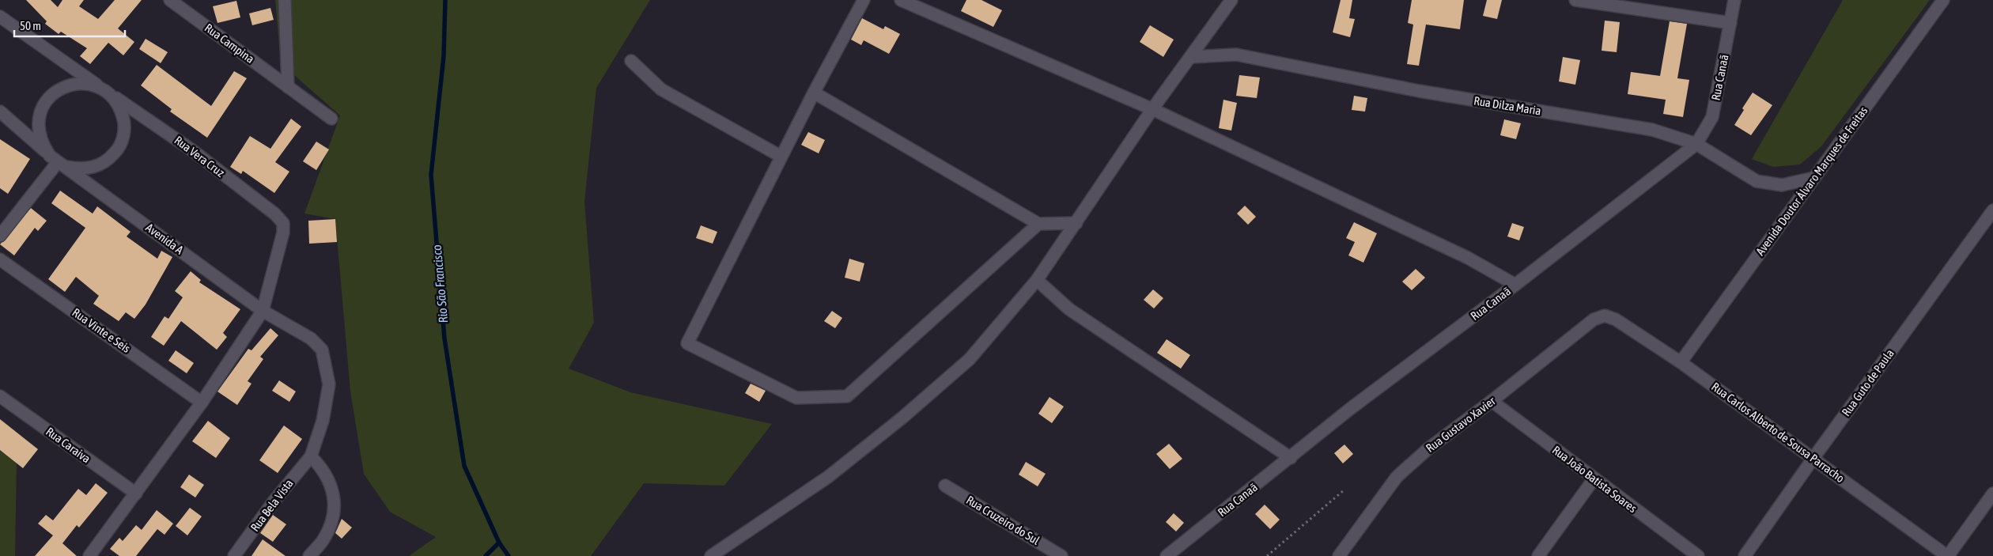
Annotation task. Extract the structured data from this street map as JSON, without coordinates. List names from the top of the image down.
{
  "streets": {
    "street": [
      "Rua Campina",
      "Rua Canaã",
      "Rua Dilza Maria",
      "Rua Vera Cruz",
      "Avenida Doutor Álvaro Marques de Freitas",
      "Avenida A",
      "Rua Vinte e Seis",
      "Rua Guto de Paula",
      "Rua Gustavo Xavier",
      "Rua Carlos Alberto de Sousa Parracho",
      "Rua Caraiva",
      "Rua João Batista Soares",
      "Rua Bela Vista",
      "Rua Cruzeiro do Sul"
    ]
  },
  "crossings": [
    ["Rua Canaã", "Rua Dilza Maria"],
    ["Rua Dilza Maria", "Avenida Doutor Álvaro Marques de Freitas"],
    ["Rua Vera Cruz", "Avenida A"],
    ["Rua Vera Cruz", "Rua Bela Vista"],
    ["Avenida Doutor Álvaro Marques de Freitas", "Rua Carlos Alberto de Sousa Parracho"],
    ["Avenida A", "Rua Bela Vista"],
    ["Rua Guto de Paula", "Rua Carlos Alberto de Sousa Parracho"],
    ["Rua Gustavo Xavier", "Rua Carlos Alberto de Sousa Parracho"],
    ["Rua Gustavo Xavier", "Rua João Batista Soares"]
  ],
  "water": ["Rio São Francisco"],
  "scale_bar": "50 m"
}
